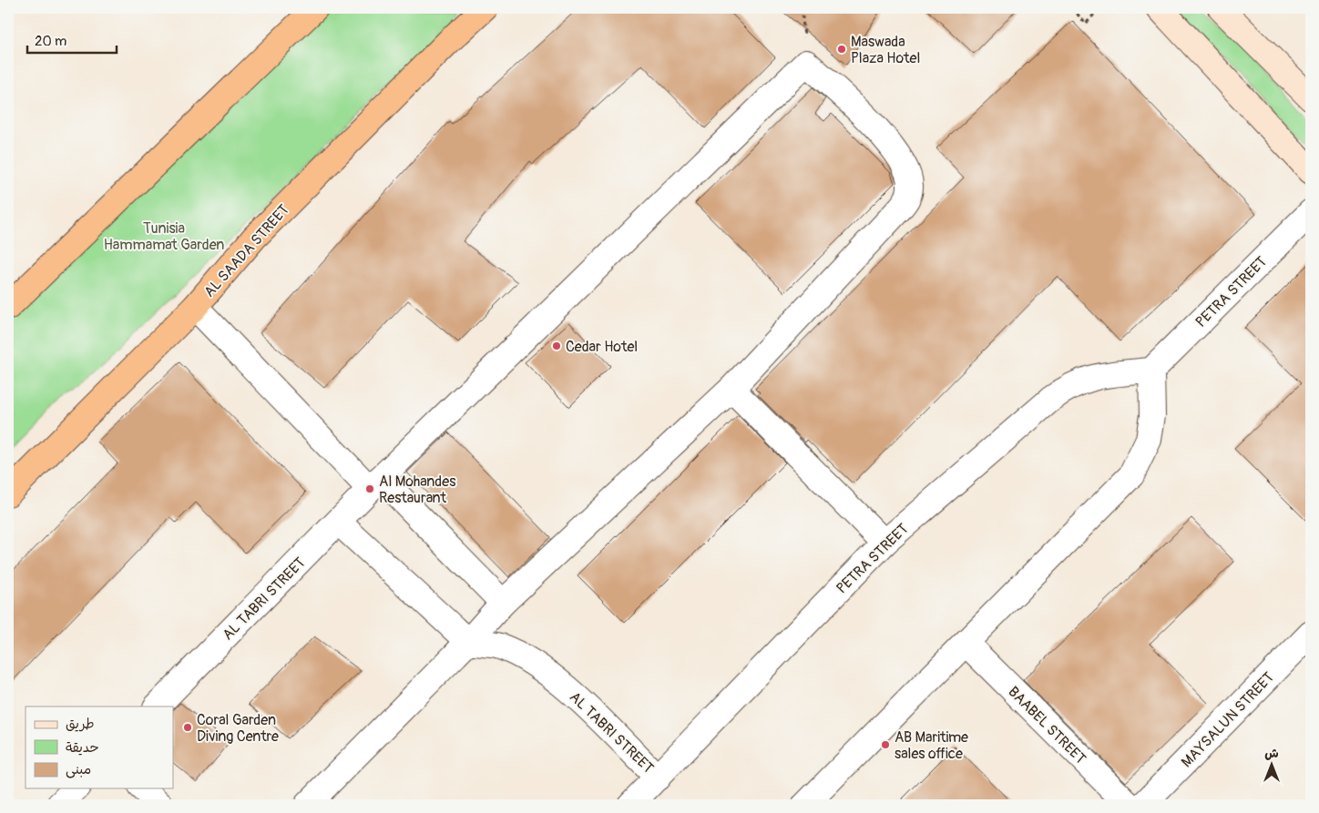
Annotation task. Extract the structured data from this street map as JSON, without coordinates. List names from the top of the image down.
{
  "streets": {
    "highway": ["AL SAADA STREET"],
    "street": [
      "PETRA STREET",
      "AL TABRI STREET",
      "MAYSALUN STREET",
      "BAABEL STREET"
    ]
  },
  "crossings": [
    ["PETRA STREET", "AL TABRI STREET"]
  ],
  "parks": ["Tunisia Hammamat Garden"],
  "places": [
    "Maswada Plaza Hotel",
    "Cedar Hotel",
    "Al Mohandes Restaurant",
    "Coral Garden Diving Centre",
    "AB Maritime sales office"
  ],
  "legend": ["طريق", "حديقة", "مبنى"],
  "scale_bar": "20 m",
  "north": "top"
}
